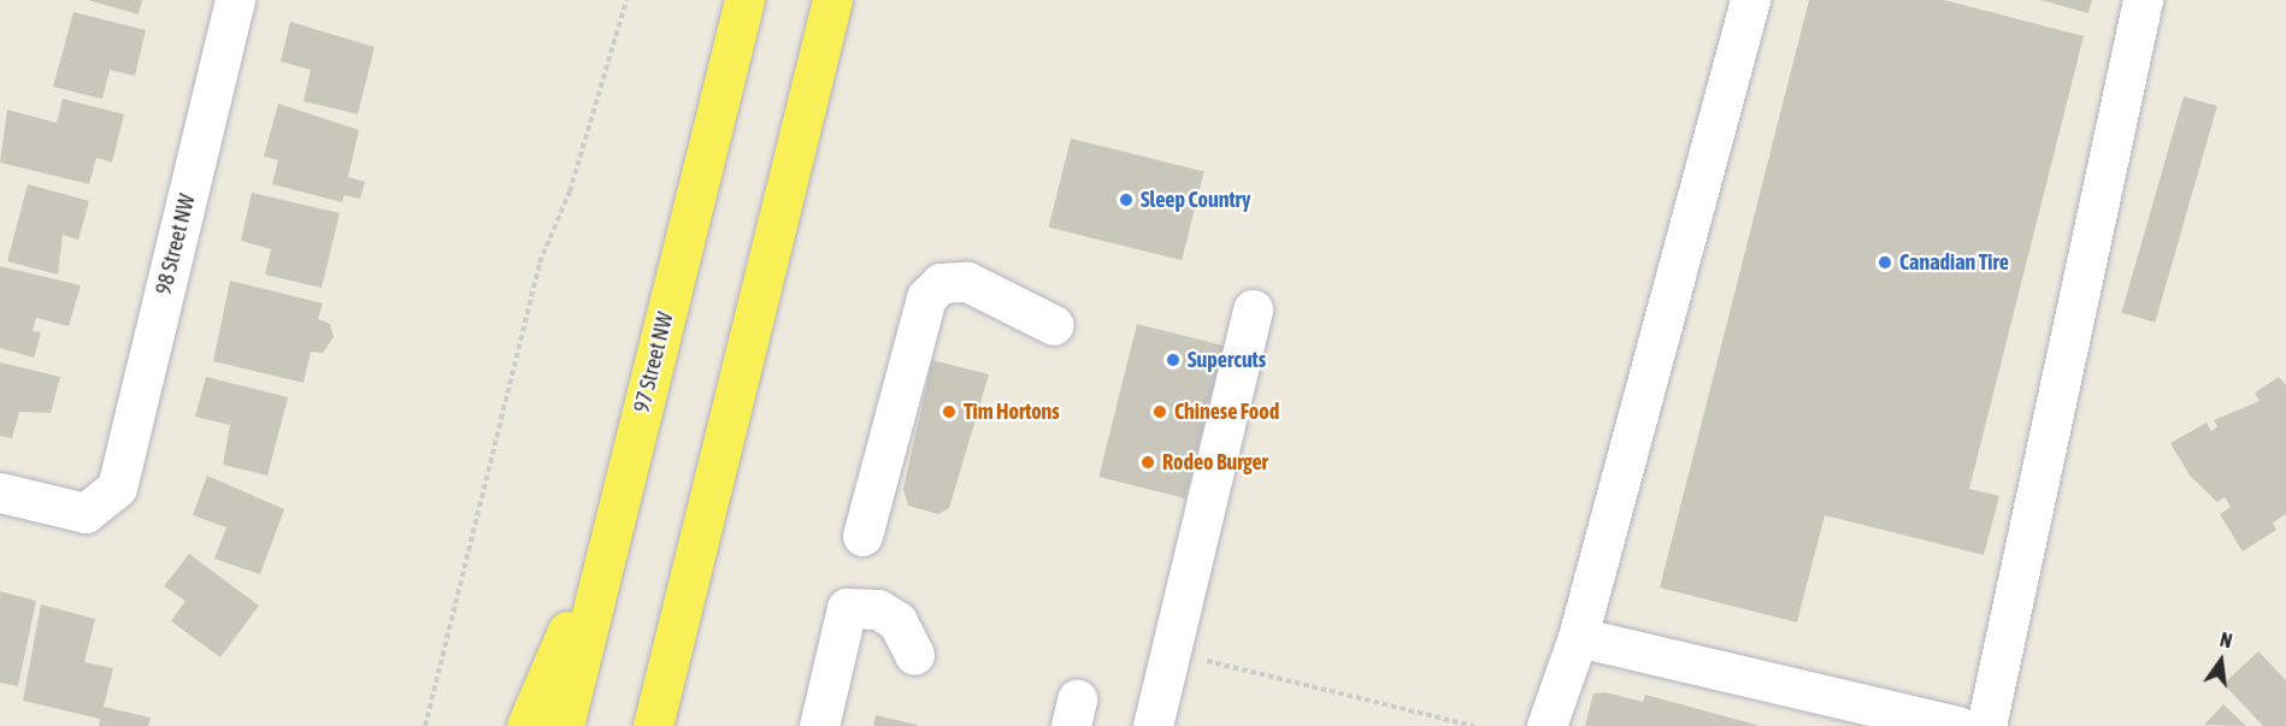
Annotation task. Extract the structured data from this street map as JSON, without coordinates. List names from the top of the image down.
{
  "streets": {
    "main road": ["97 Street NW"],
    "street": ["98 Street NW"]
  },
  "places": [
    "Sleep Country",
    "Canadian Tire",
    "Supercuts",
    "Tim Hortons",
    "Chinese Food",
    "Rodeo Burger"
  ],
  "north": "top"
}
